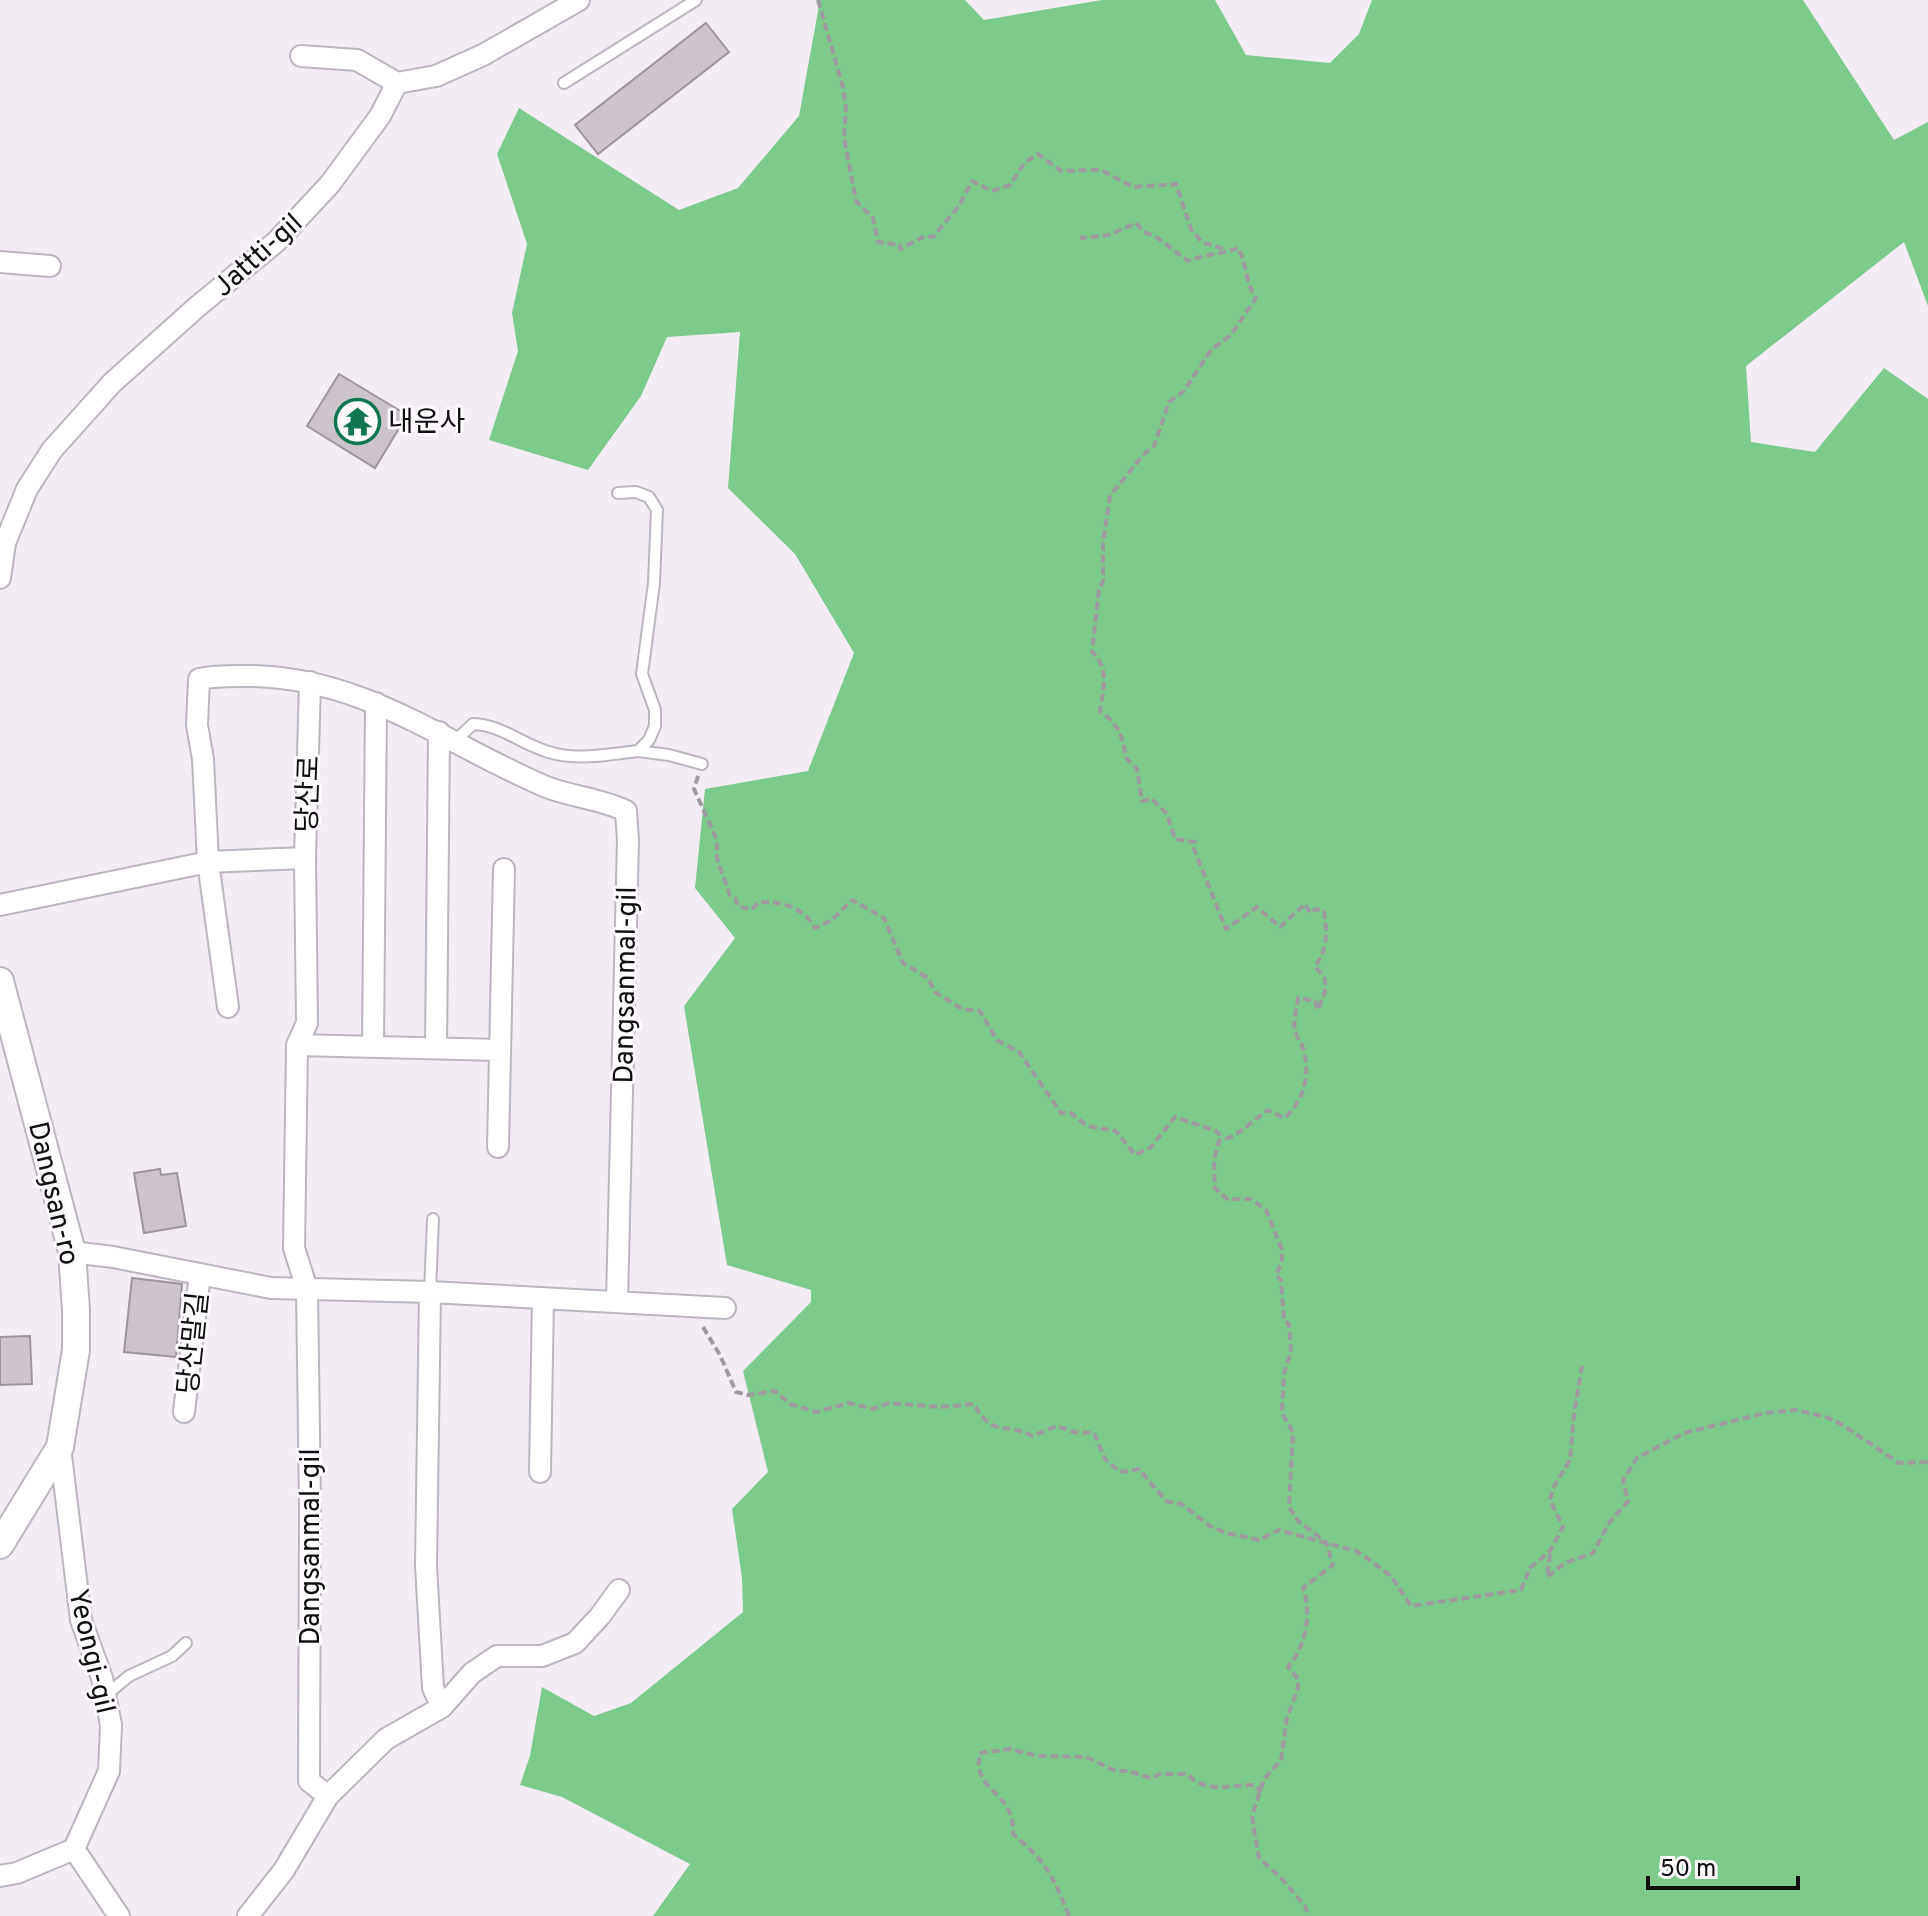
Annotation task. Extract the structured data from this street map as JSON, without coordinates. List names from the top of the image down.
{
  "streets": {
    "street": [
      "Jattti-gil",
      "당산로",
      "Dangsanmal-gil",
      "Dangsan-ro",
      "당산말길",
      "Yeongi-gil"
    ]
  },
  "crossings": [
    ["Dangsan-ro", "Yeongi-gil"]
  ],
  "places": {
    "temple": ["내운사"]
  },
  "scale_bar": "50 m"
}
